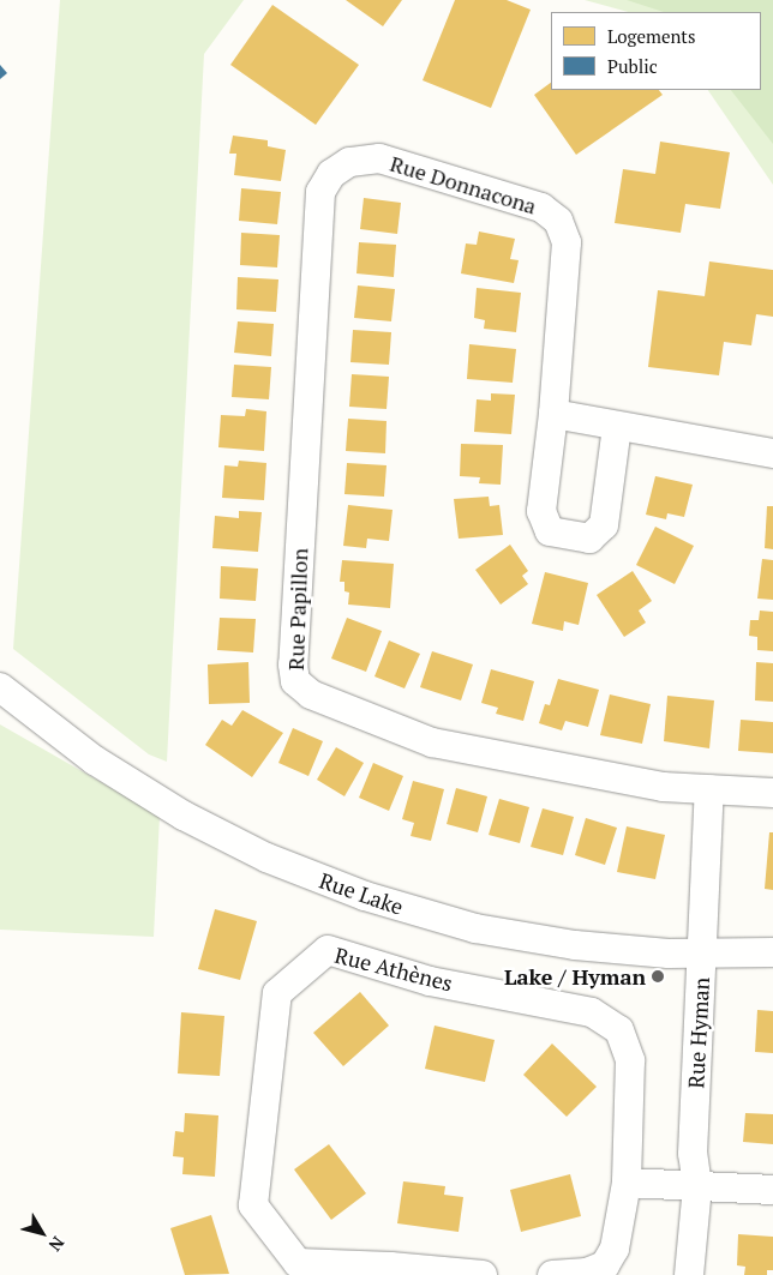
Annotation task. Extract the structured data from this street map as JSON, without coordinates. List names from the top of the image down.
{
  "streets": {
    "street": [
      "Rue Donnacona",
      "Rue Papillon",
      "Rue Lake",
      "Rue Athènes",
      "Rue Hyman"
    ]
  },
  "crossings": [
    ["Rue Donnacona", "Rue Papillon"],
    ["Rue Papillon", "Rue Hyman"],
    ["Rue Lake", "Rue Hyman"]
  ],
  "places": ["Lake / Hyman"],
  "legend": ["Logements", "Public"],
  "north": "bottom right"
}
